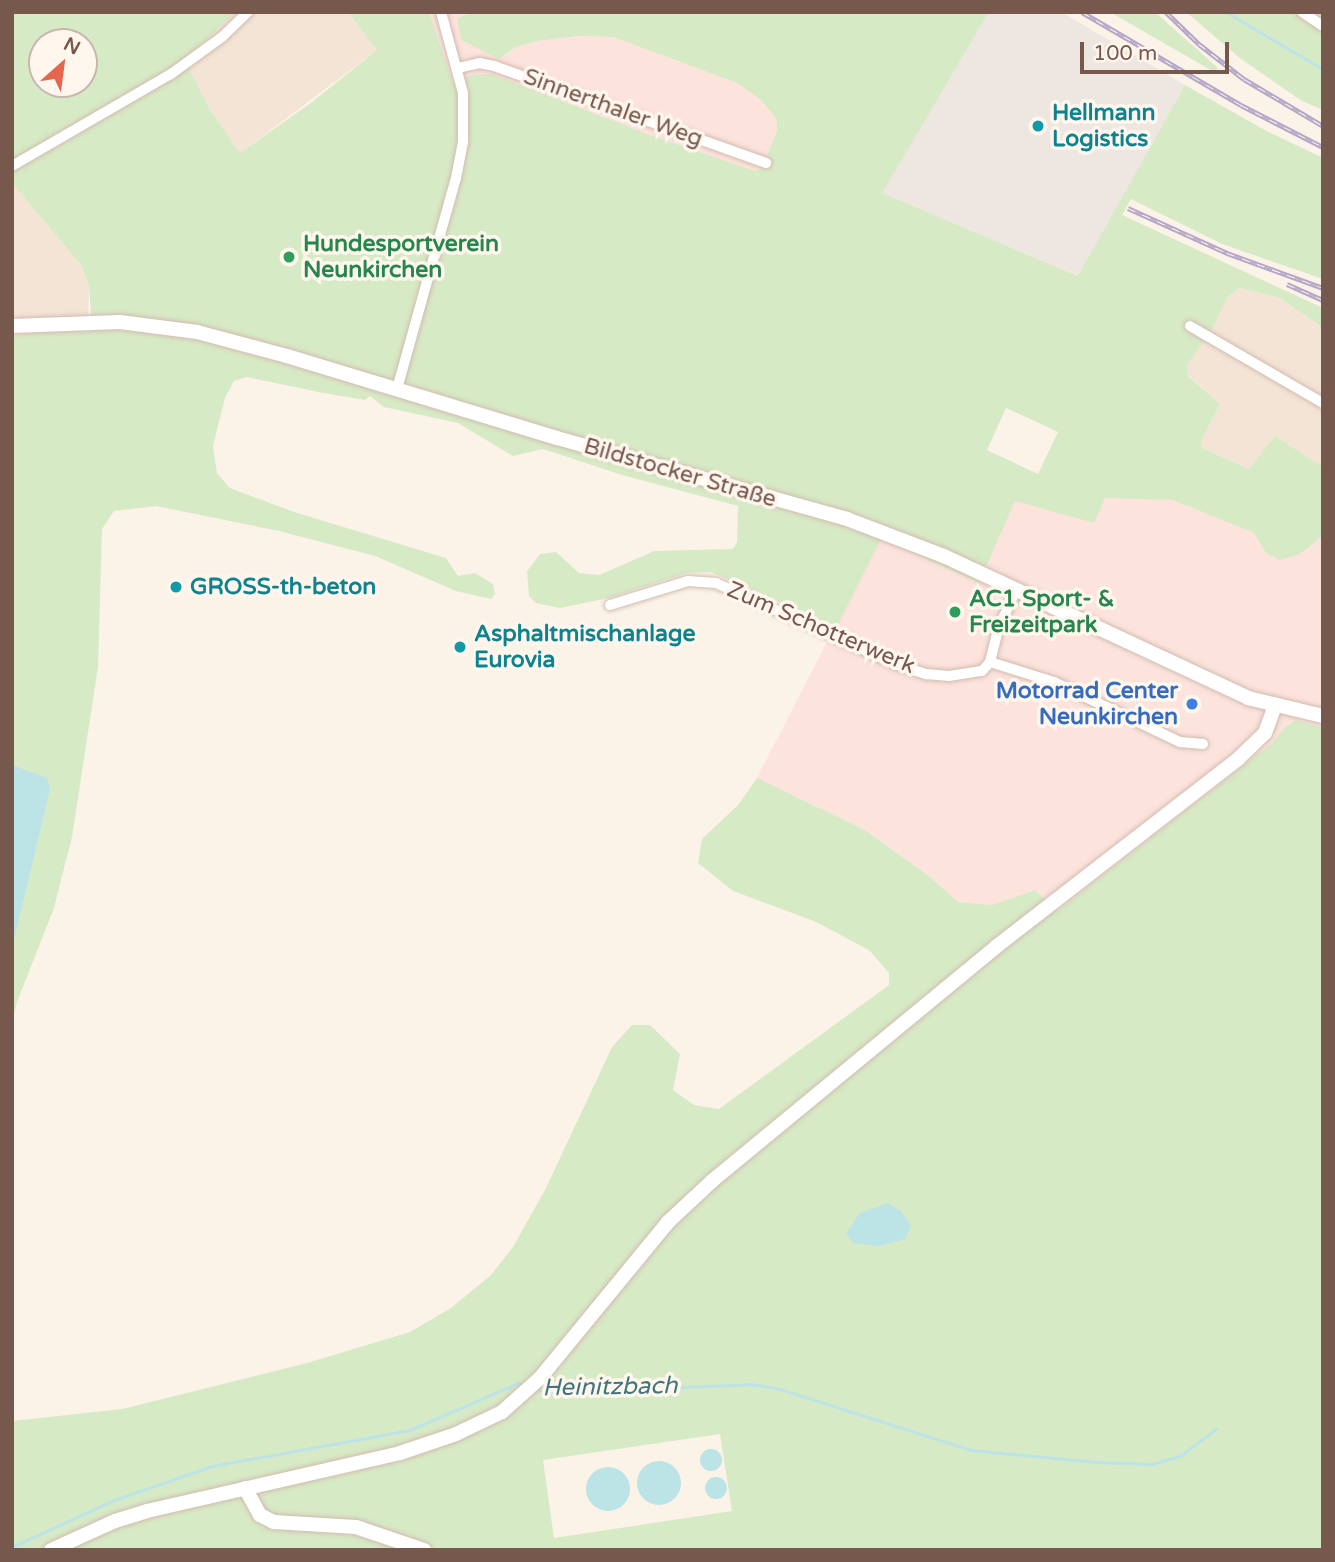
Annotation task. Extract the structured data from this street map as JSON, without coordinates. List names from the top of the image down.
{
  "streets": {
    "street": ["Sinnerthaler Weg", "Bildstocker Straße", "Zum Schotterwerk"]
  },
  "water": ["Heinitzbach"],
  "places": [
    "Hellmann Logistics",
    "Hundesportverein Neunkirchen",
    "GROSS-th-beton",
    "AC1 Sport- & Freizeitpark",
    "Asphaltmischanlage Eurovia",
    "Motorrad Center Neunkirchen"
  ],
  "scale_bar": "100 m",
  "north": "top right"
}
